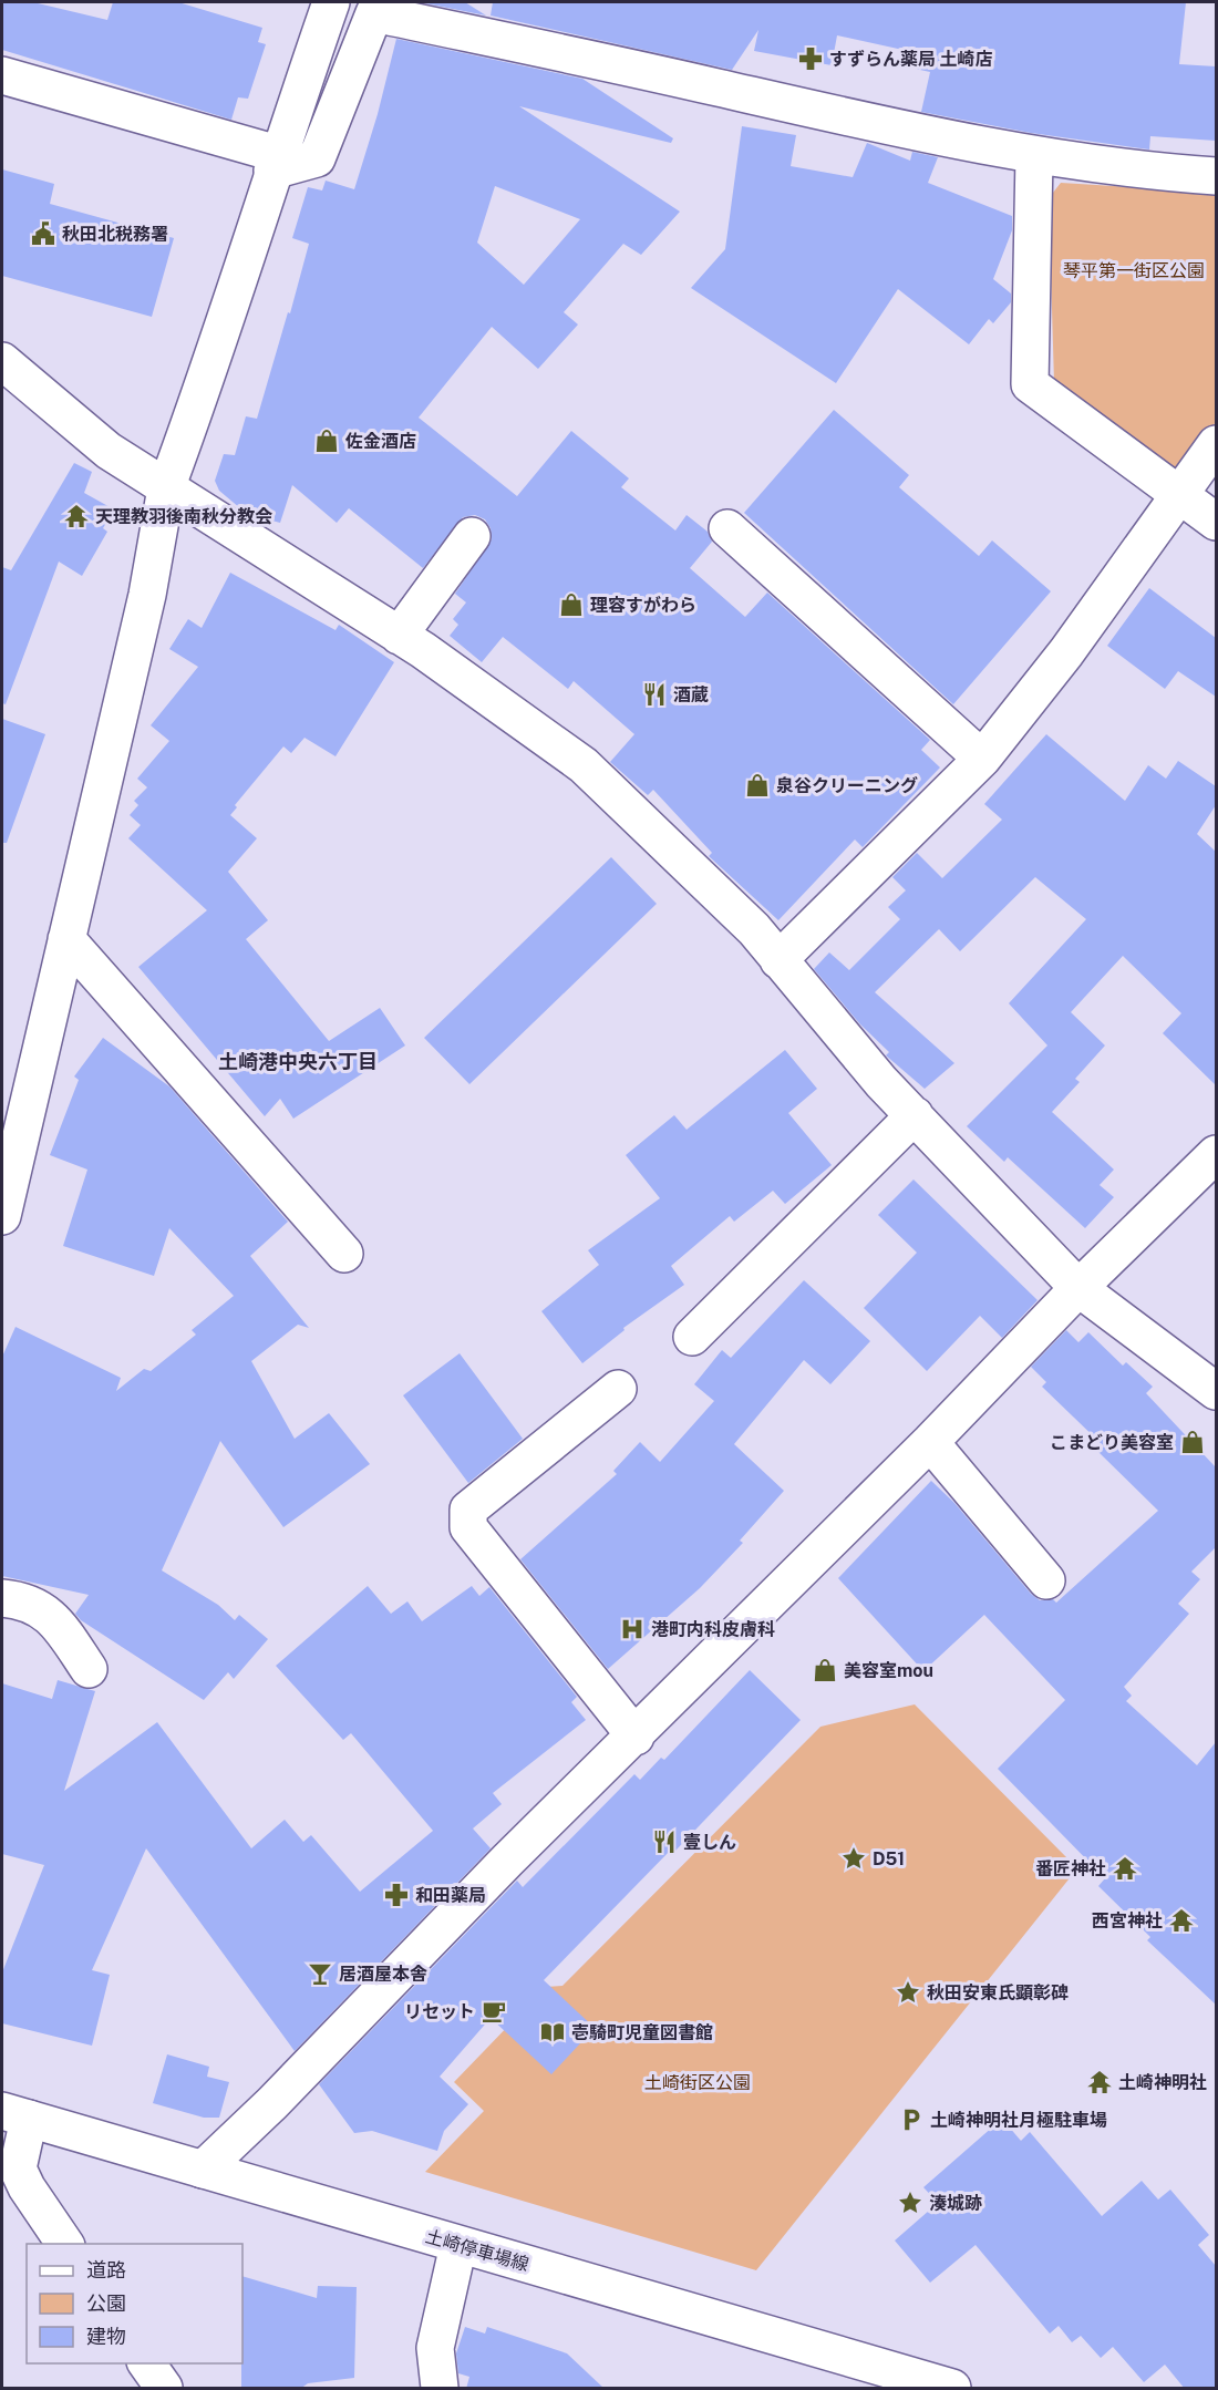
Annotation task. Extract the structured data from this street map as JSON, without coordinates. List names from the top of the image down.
{
  "streets": {
    "street": ["土崎停車場線"]
  },
  "districts": ["土崎港中央六丁目"],
  "parks": ["琴平第一街区公園", "土崎街区公園"],
  "places": {
    "pharmacy": ["すずらん薬局 土崎店", "和田薬局"],
    "public building": ["秋田北税務署"],
    "shop": [
      "佐金酒店",
      "理容すがわら",
      "泉谷クリーニング",
      "こまどり美容室",
      "美容室mou"
    ],
    "temple": [
      "天理教羽後南秋分教会",
      "番匠神社",
      "西宮神社",
      "土崎神明社"
    ],
    "restaurant": ["酒蔵", "壹しん"],
    "hospital": ["港町内科皮膚科"],
    "place": ["D51", "秋田安東氏顕彰碑", "湊城跡"],
    "bar": ["居酒屋本舎"],
    "cafe": ["リセット"],
    "library": ["壱騎町児童図書館"],
    "parking": ["土崎神明社月極駐車場"]
  },
  "legend": ["道路", "公園", "建物"]
}
